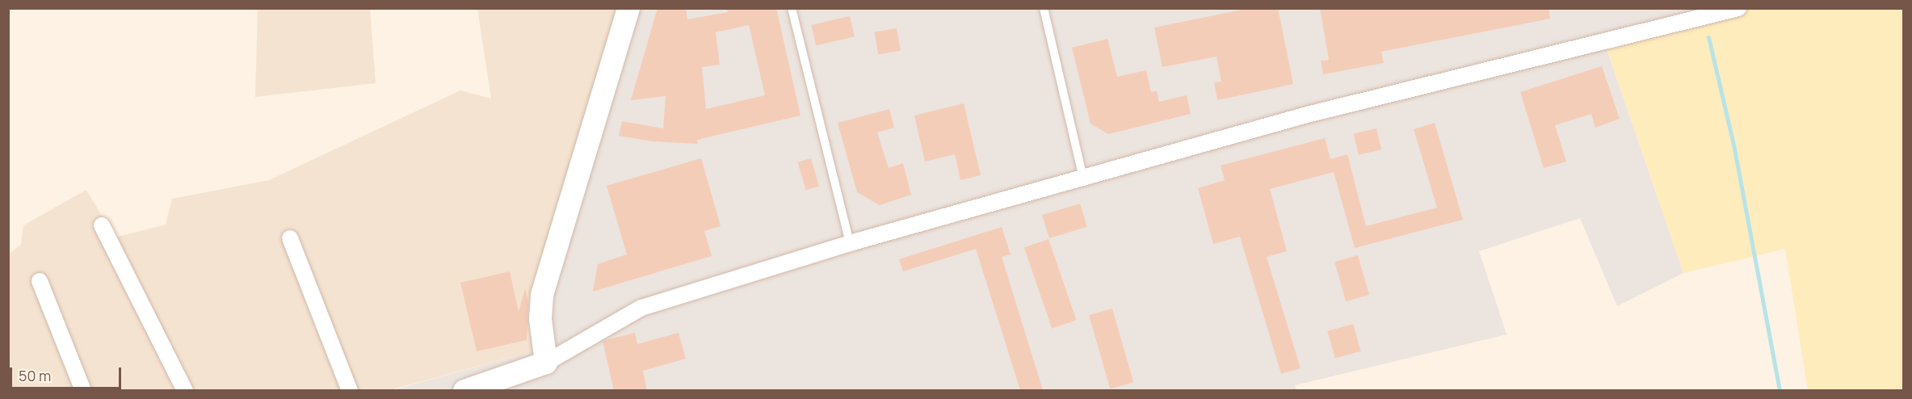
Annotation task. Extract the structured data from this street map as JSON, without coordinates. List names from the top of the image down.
{
  "scale_bar": "50 m"
}
